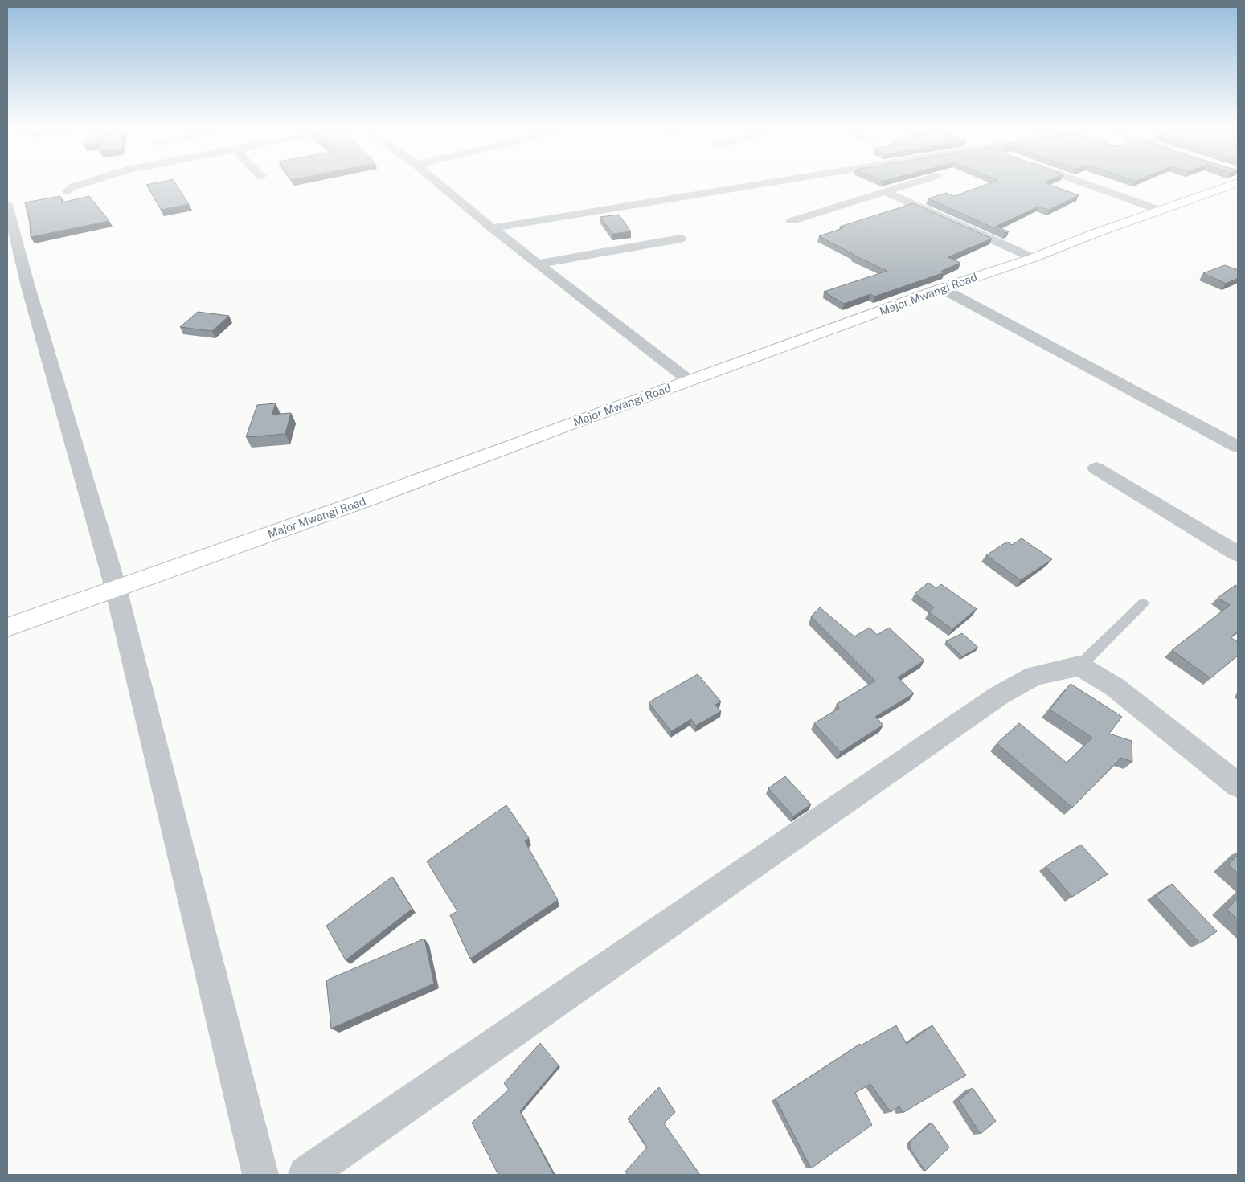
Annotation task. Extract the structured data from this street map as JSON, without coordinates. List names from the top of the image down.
{
  "streets": {
    "street": ["Major Mwangi Road"]
  }
}
